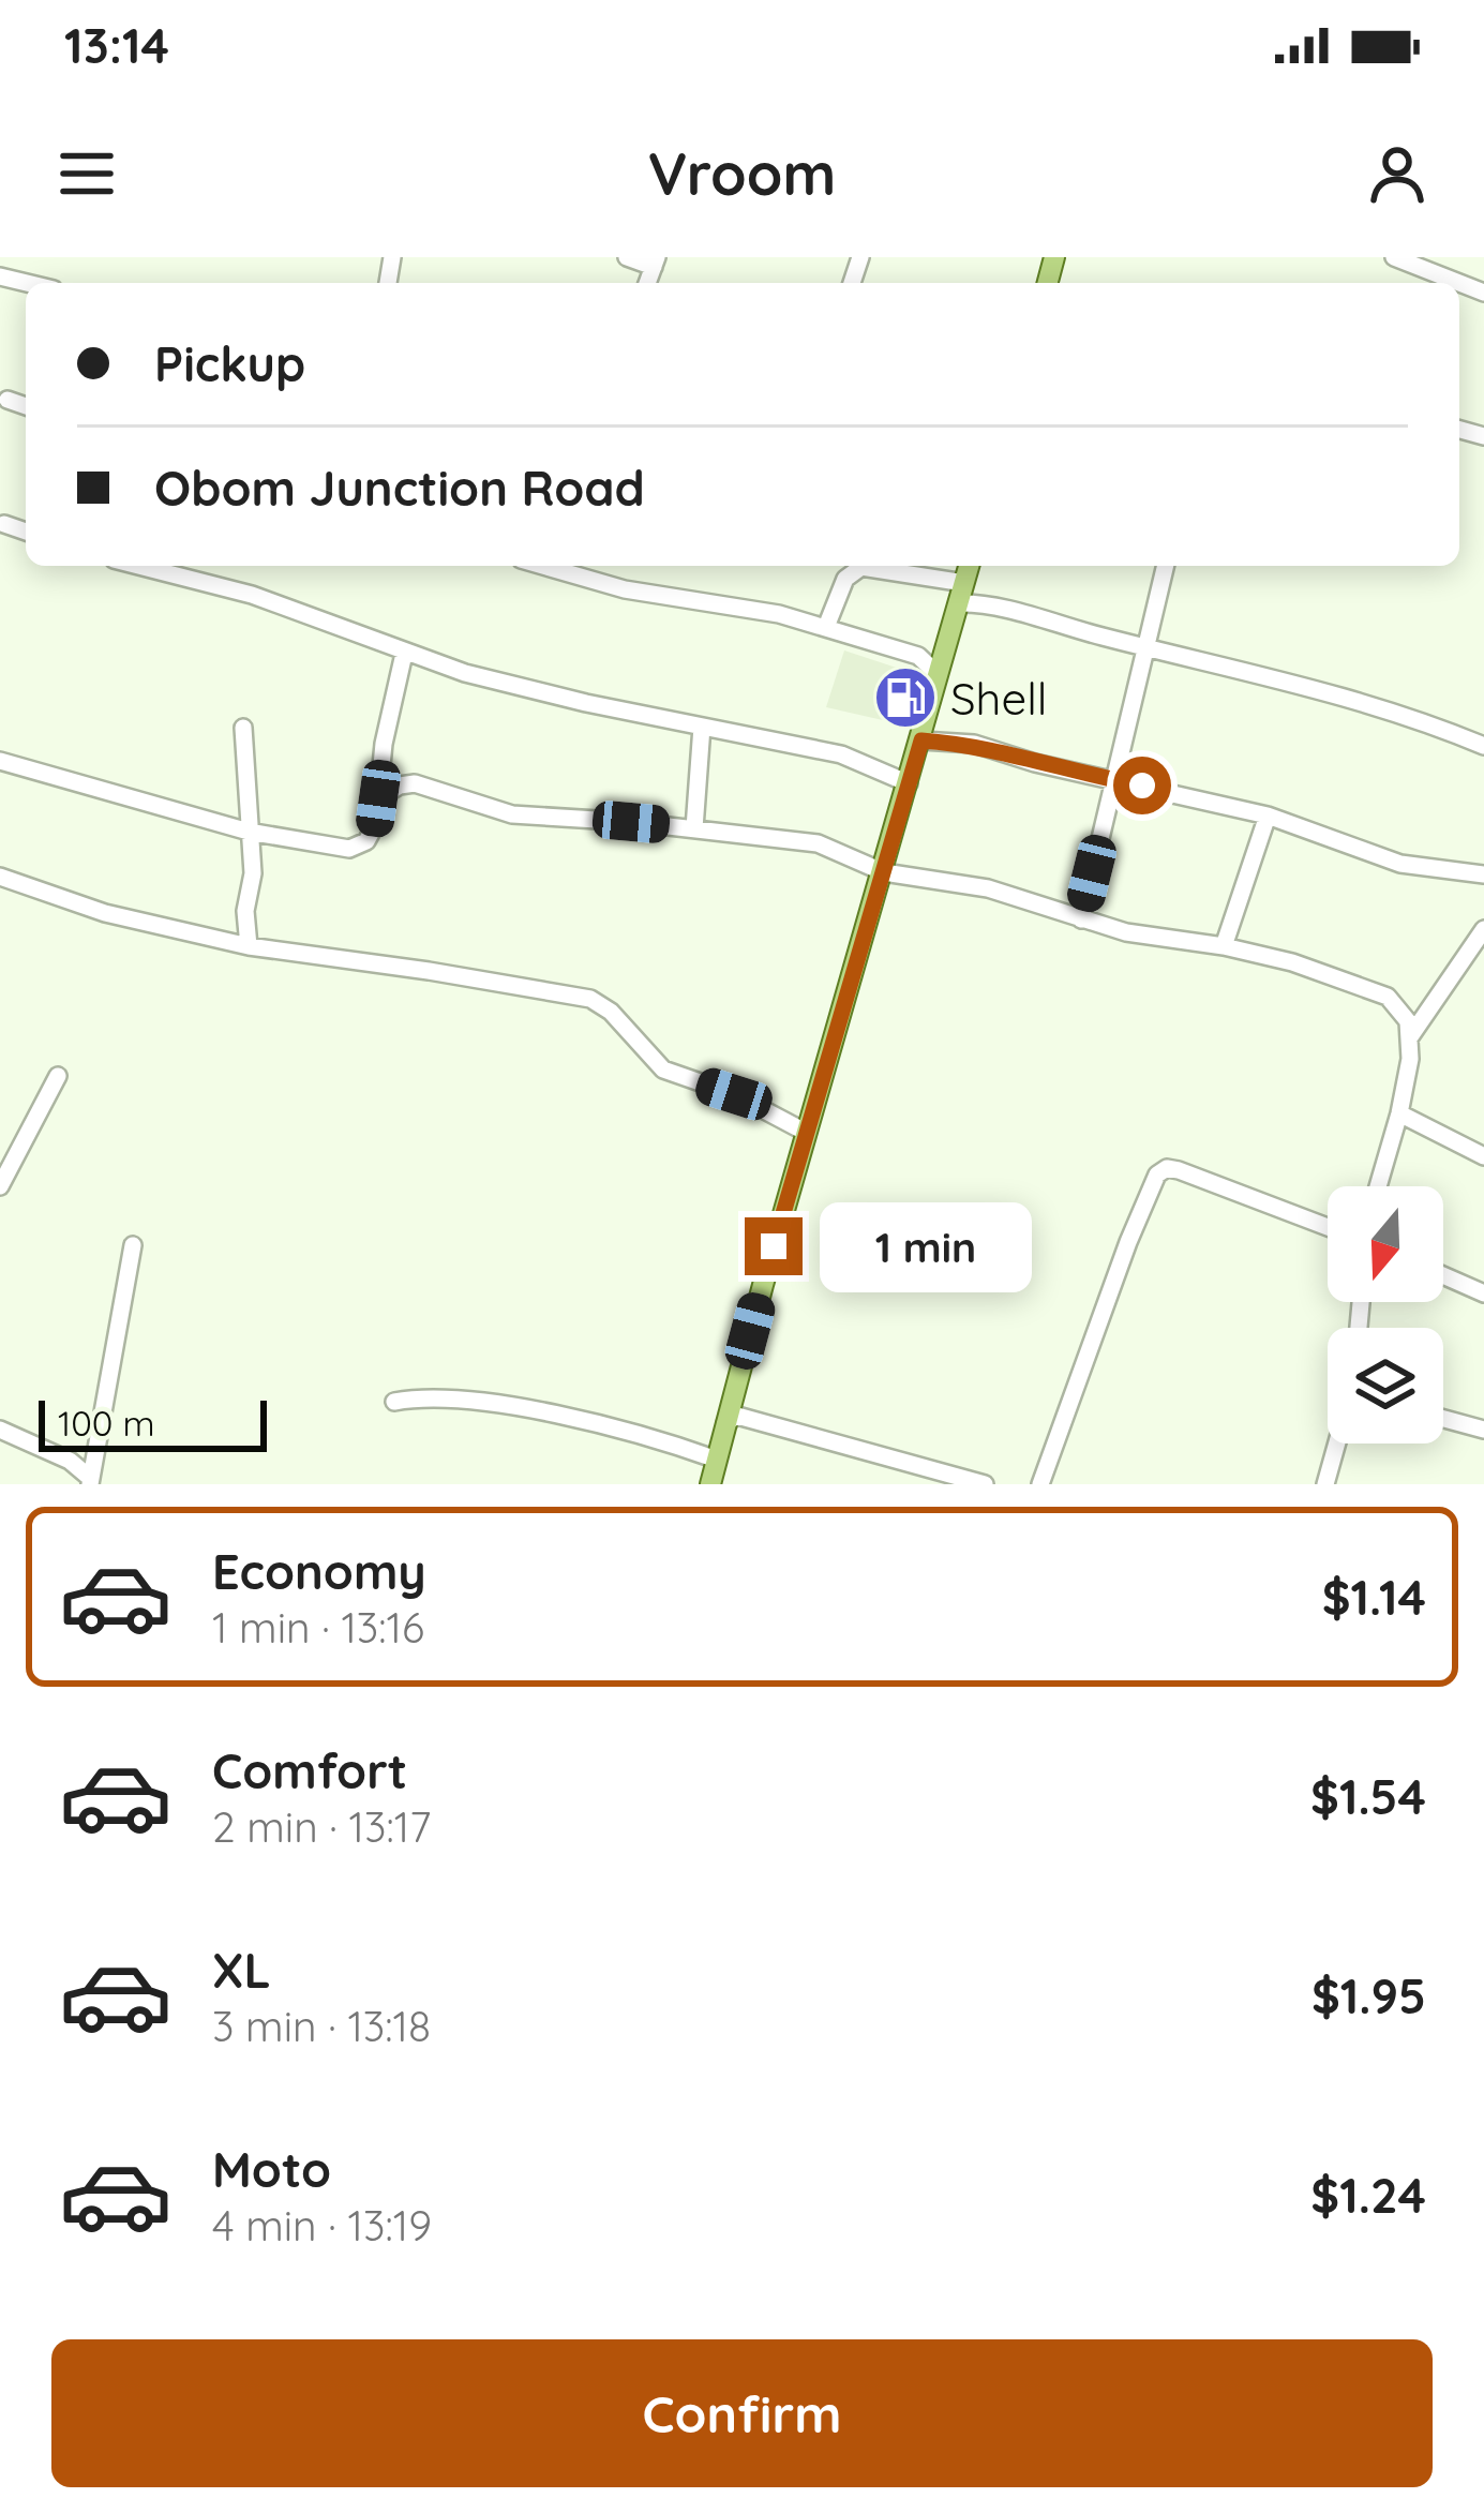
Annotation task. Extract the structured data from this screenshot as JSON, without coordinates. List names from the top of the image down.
{
  "places": {
    "fuel station": ["Shell"]
  },
  "scale_bar": "100 m",
  "north": "bottom",
  "page": {
    "status": "13:14",
    "header": "Vroom",
    "banner": ["Pickup", "Obom Junction Road"],
    "bubble": "1 min",
    "scale": "100 m",
    "list": [
      {
        "name": "Economy",
        "note": "1 min · 13:16",
        "value": "$1.14"
      },
      {
        "name": "Comfort",
        "note": "2 min · 13:17",
        "value": "$1.54"
      },
      {
        "name": "XL",
        "note": "3 min · 13:18",
        "value": "$1.95"
      },
      {
        "name": "Moto",
        "note": "4 min · 13:19",
        "value": "$1.24"
      }
    ],
    "buttons": "Confirm"
  }
}
